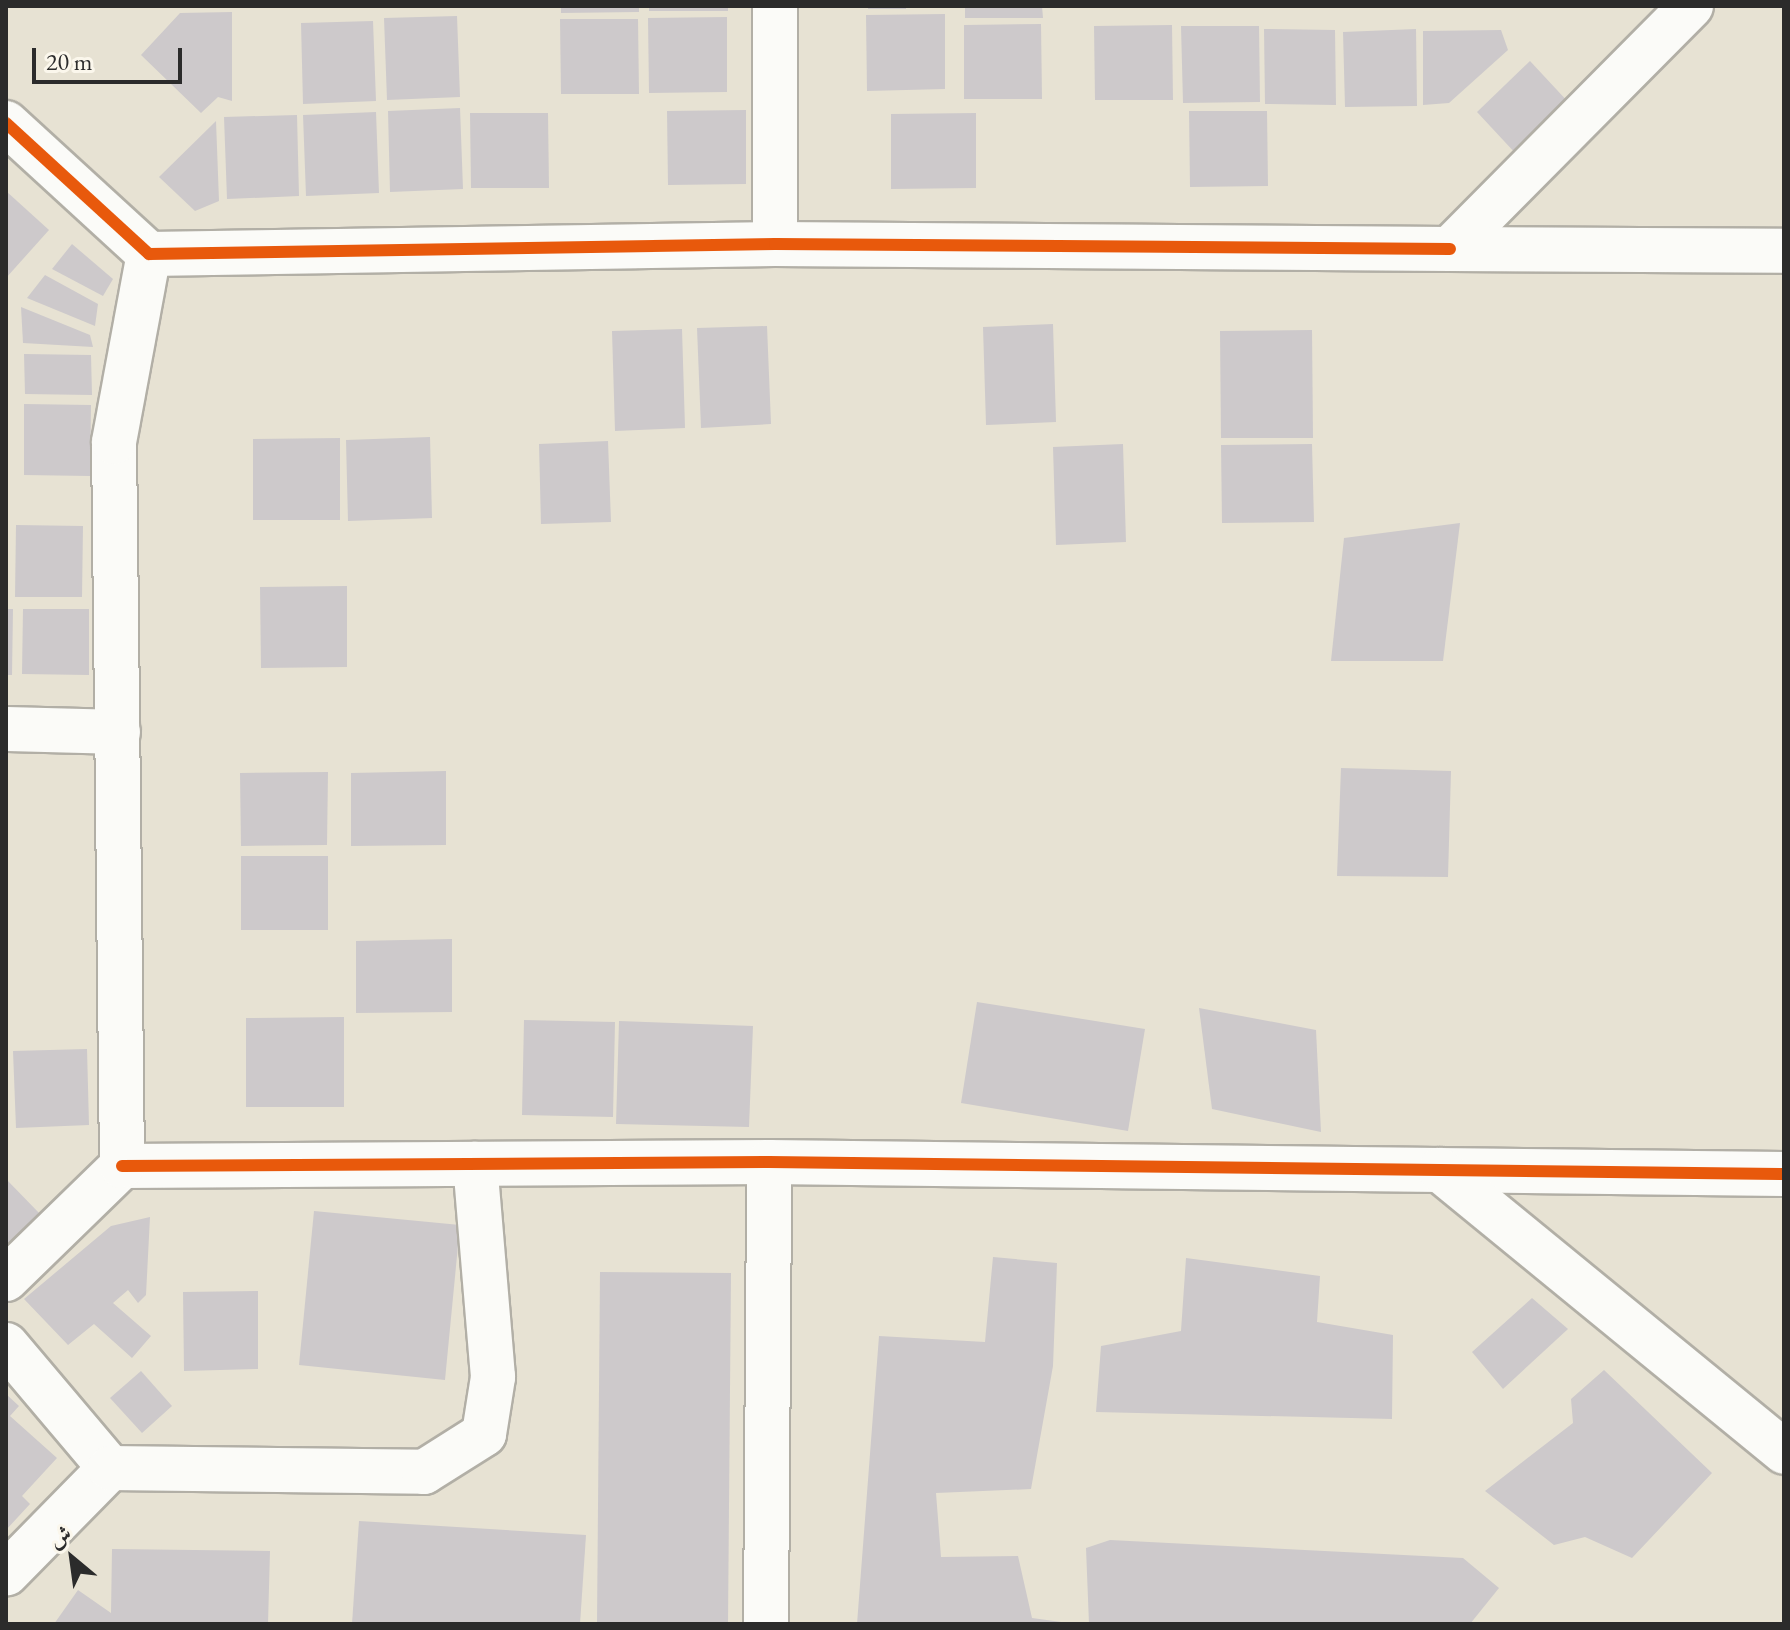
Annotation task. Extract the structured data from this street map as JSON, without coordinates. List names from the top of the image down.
{
  "scale_bar": "20 m",
  "north": "top left"
}
